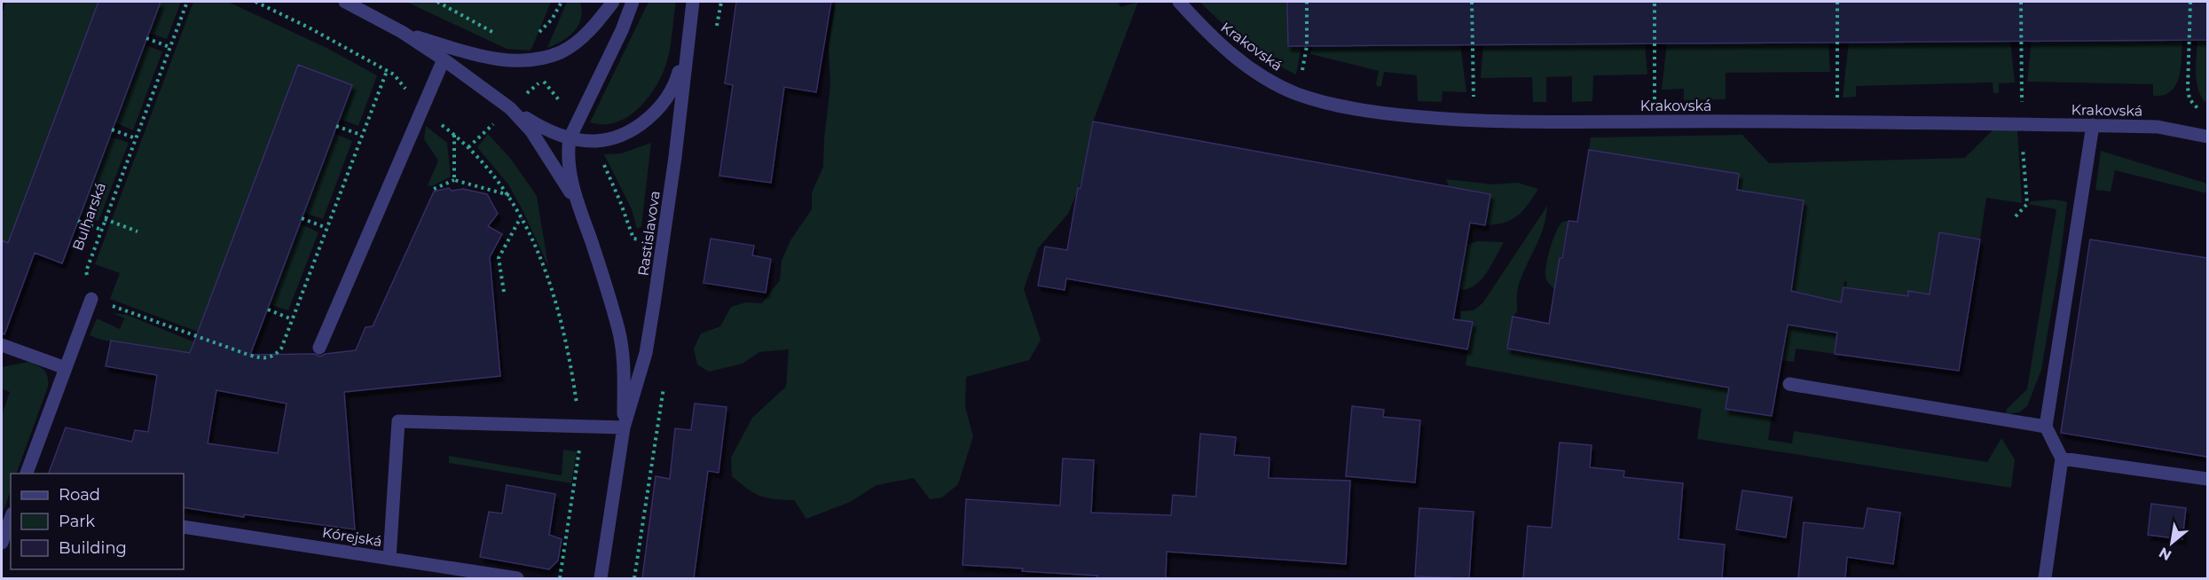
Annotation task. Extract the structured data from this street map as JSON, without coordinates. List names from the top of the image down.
{
  "streets": {
    "street": ["Krakovská", "Rastislavova", "Kórejská"],
    "path": ["Bulharská"]
  },
  "legend": ["Road", "Park", "Building"],
  "north": "bottom left"
}
